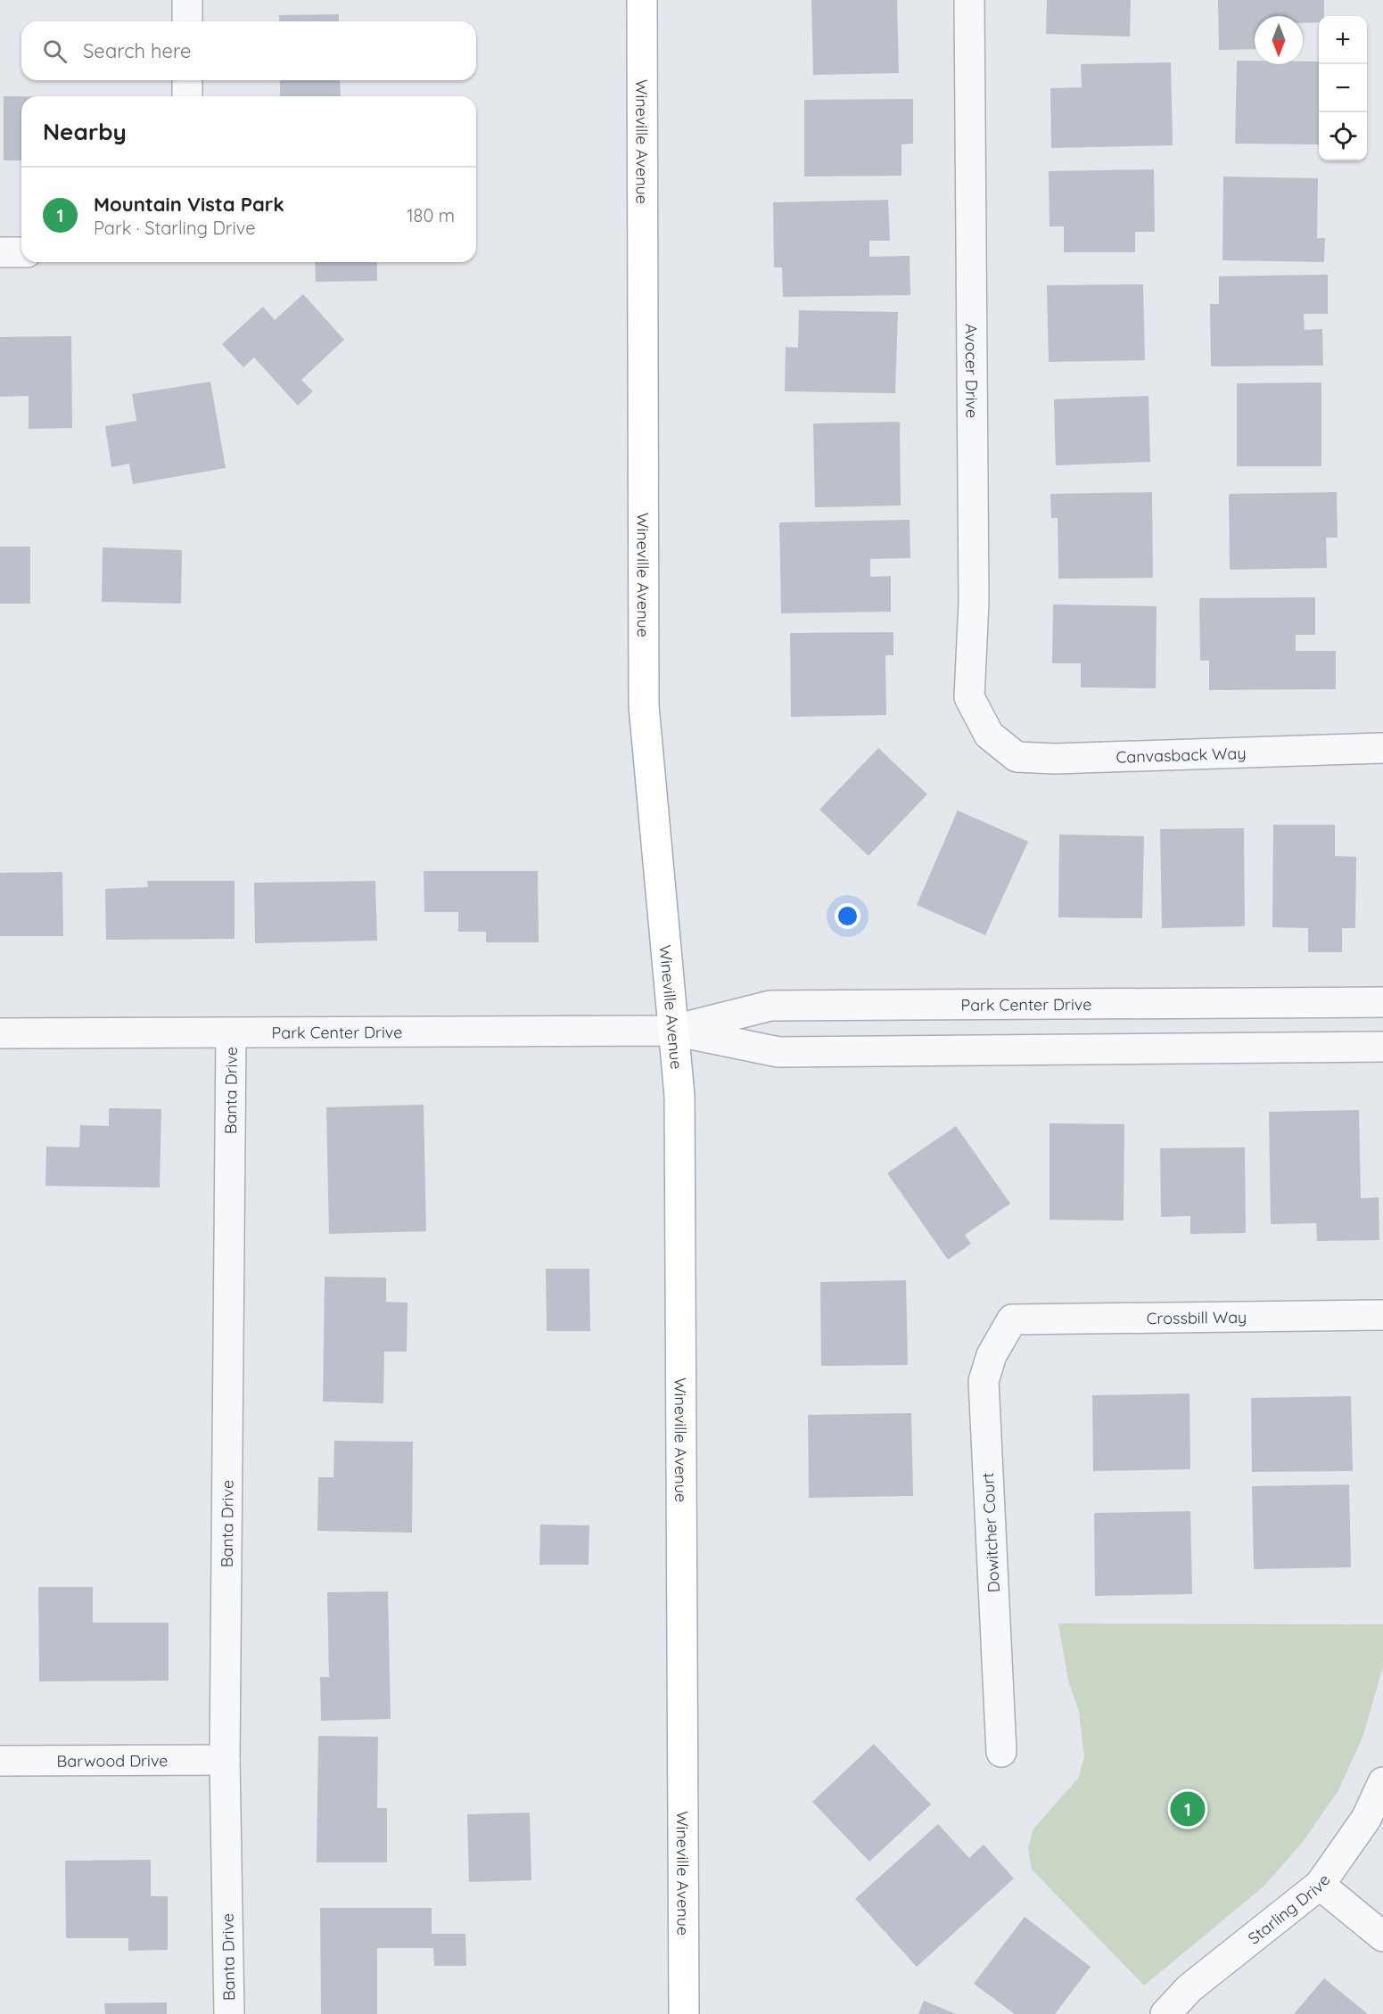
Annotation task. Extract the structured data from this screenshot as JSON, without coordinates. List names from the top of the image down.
{
  "streets": {
    "main road": ["Wineville Avenue"],
    "street": [
      "Avocer Drive",
      "Canvasback Way",
      "Park Center Drive",
      "Banta Drive",
      "Crossbill Way",
      "Dowitcher Court",
      "Barwood Drive",
      "Starling Drive"
    ]
  },
  "crossings": [
    ["Wineville Avenue", "Park Center Drive"],
    ["Avocer Drive", "Canvasback Way"],
    ["Park Center Drive", "Banta Drive"],
    ["Banta Drive", "Barwood Drive"],
    ["Crossbill Way", "Dowitcher Court"]
  ],
  "north": "bottom",
  "page": {
    "map_buttons": ["+", "−"],
    "search": "Search here",
    "heading": "Nearby",
    "list": [
      {
        "mark": "1",
        "name": "Mountain Vista Park",
        "note": "Park · Starling Drive",
        "value": "180 m"
      }
    ],
    "pins": "1"
  }
}
